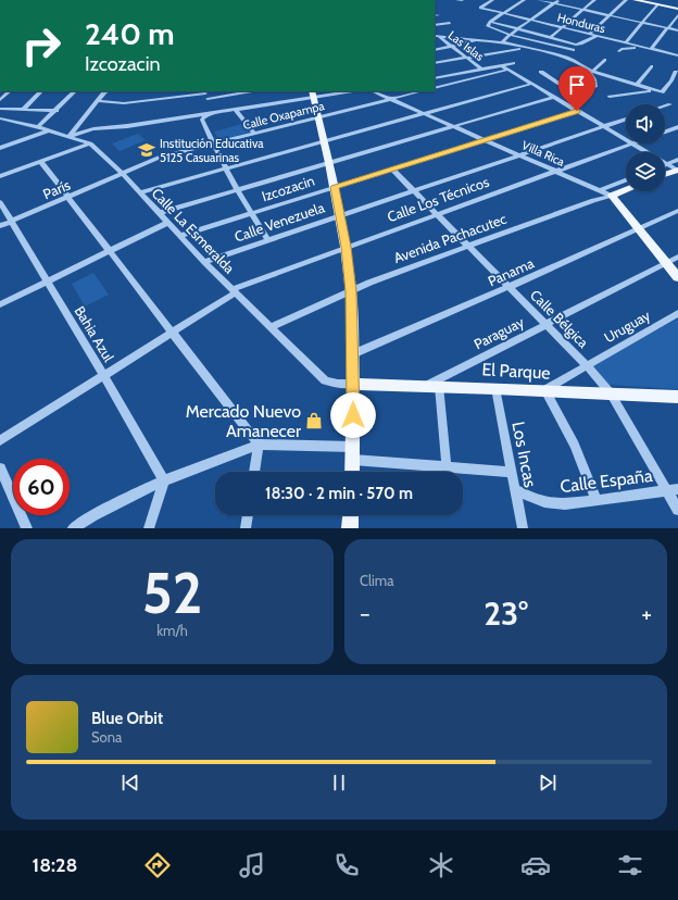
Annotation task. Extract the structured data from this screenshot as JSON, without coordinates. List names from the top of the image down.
{
  "streets": {
    "main road": ["Avenida Pachacutec", "El Parque"],
    "street": [
      "Honduras",
      "Las Islas",
      "Calle Oxapampa",
      "Villa Rica",
      "Izcozacin",
      "París",
      "Calle Los Técnicos",
      "Calle Venezuela",
      "Calle La Esmeralda",
      "Panama",
      "Calle Bélgica",
      "Uruguay",
      "Paraguay",
      "Bahia Azul",
      "Los Incas",
      "Calle España"
    ]
  },
  "crossings": [
    ["Calle Oxapampa", "Villa Rica"],
    ["Calle Oxapampa", "París"],
    ["Calle Oxapampa", "Calle La Esmeralda"],
    ["Villa Rica", "Izcozacin"],
    ["Villa Rica", "Calle Los Técnicos"],
    ["Villa Rica", "Calle Venezuela"],
    ["Villa Rica", "Avenida Pachacutec"],
    ["Izcozacin", "Calle La Esmeralda"],
    ["Izcozacin", "Calle Bélgica"],
    ["París", "Calle La Esmeralda"],
    ["París", "Bahia Azul"],
    ["Calle Los Técnicos", "Calle La Esmeralda"],
    ["Calle Los Técnicos", "Calle Bélgica"],
    ["Calle Los Técnicos", "Bahia Azul"],
    ["Calle Venezuela", "Calle La Esmeralda"],
    ["Calle Venezuela", "Calle Bélgica"],
    ["Calle La Esmeralda", "Avenida Pachacutec"],
    ["Calle La Esmeralda", "El Parque"],
    ["Avenida Pachacutec", "Calle Bélgica"],
    ["Panama", "Calle Bélgica"],
    ["Calle Bélgica", "Uruguay"],
    ["Calle Bélgica", "Paraguay"],
    ["Calle Bélgica", "El Parque"],
    ["Calle Bélgica", "Calle España"],
    ["Uruguay", "El Parque"],
    ["Paraguay", "El Parque"],
    ["El Parque", "Los Incas"],
    ["Los Incas", "Calle España"]
  ],
  "places": {
    "school or university": ["Institución Educativa 5125 Casuarinas"],
    "shop": ["Mercado Nuevo Amanecer"]
  },
  "page": {
    "turn": ["240 m", "Izcozacin"],
    "limit": "60",
    "trip": "18:30 · 2 min · 570 m",
    "tile": [
      ["52", "km/h"],
      "Clima"
    ],
    "heat": ["−", "23°", "+"],
    "song": ["Blue Orbit", "Sona"],
    "tabs": "18:28"
  }
}
